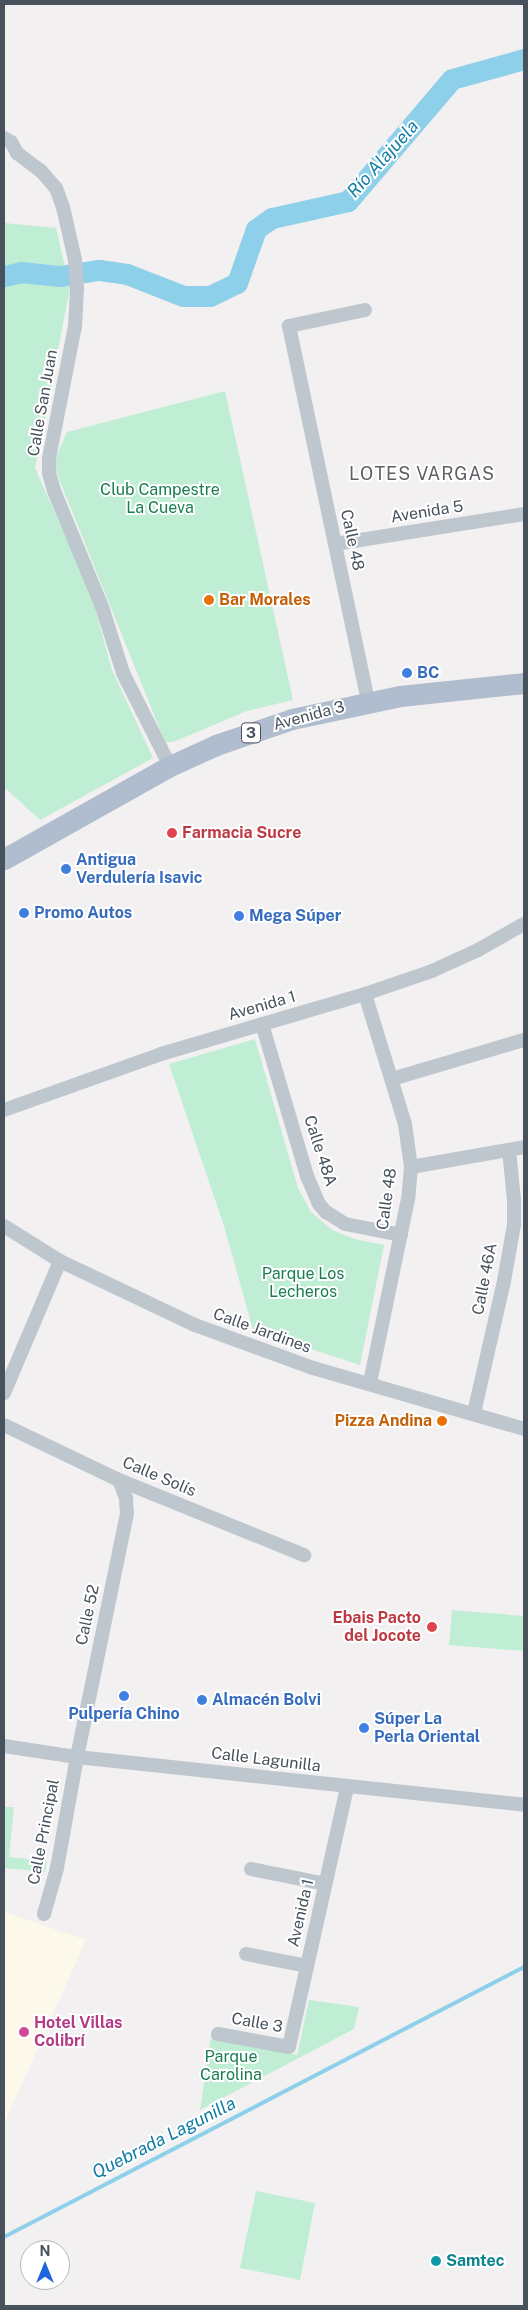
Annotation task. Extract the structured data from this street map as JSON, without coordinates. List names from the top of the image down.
{
  "streets": {
    "main road": ["Avenida 3", "3"],
    "street": [
      "Calle San Juan",
      "Avenida 5",
      "Calle 48",
      "Avenida 1",
      "Calle 48A",
      "Calle 46A",
      "Calle Jardines",
      "Calle Solís",
      "Calle 52",
      "Calle Lagunilla",
      "Calle Principal",
      "Calle 3"
    ]
  },
  "crossings": [
    ["Calle San Juan", "Avenida 3"],
    ["Avenida 5", "Calle 48"],
    ["Calle 48", "Avenida 3"],
    ["Calle 48", "Avenida 1"],
    ["Calle 48", "Calle 48A"],
    ["Calle 48", "Calle Jardines"],
    ["Avenida 1", "Calle 48A"],
    ["Avenida 1", "Calle Lagunilla"],
    ["Avenida 1", "Calle 3"],
    ["Calle 46A", "Calle Jardines"],
    ["Calle Solís", "Calle 52"],
    ["Calle 52", "Calle Lagunilla"],
    ["Calle 52", "Calle Principal"],
    ["Calle Lagunilla", "Calle Principal"]
  ],
  "districts": ["LOTES VARGAS"],
  "water": ["Río Alajuela", "Quebrada Lagunilla"],
  "parks": ["Club Campestre La Cueva", "Parque Los Lecheros", "Parque Carolina"],
  "places": [
    "Bar Morales",
    "BC",
    "Farmacia Sucre",
    "Antigua Verdulería Isavic",
    "Promo Autos",
    "Mega Súper",
    "Pizza Andina",
    "Ebais Pacto del Jocote",
    "Pulpería Chino",
    "Almacén Bolvi",
    "Súper La Perla Oriental",
    "Hotel Villas Colibrí",
    "Samtec"
  ],
  "north": "top"
}
